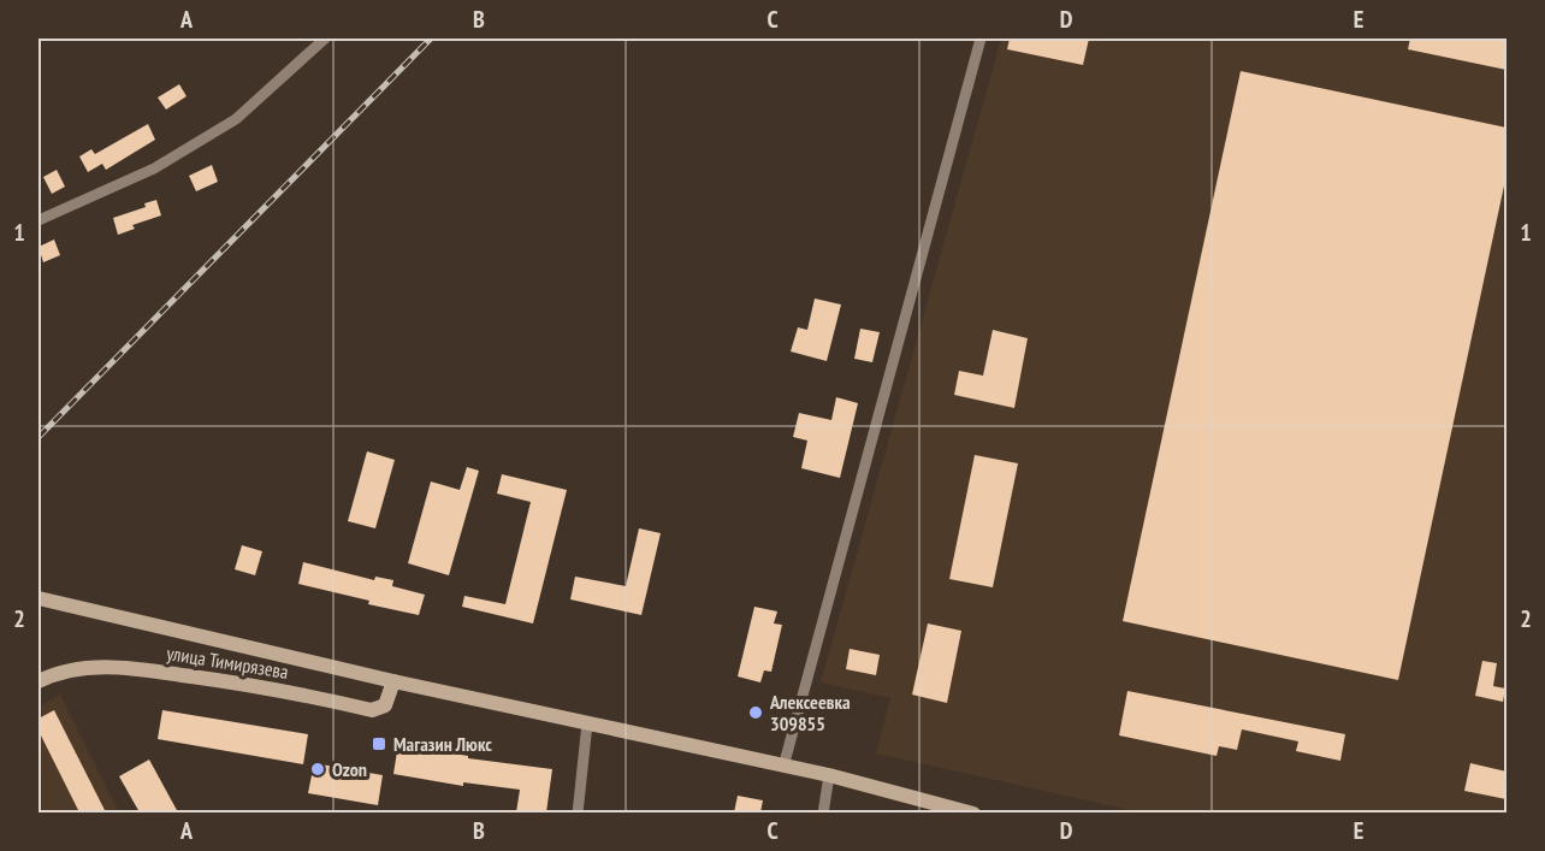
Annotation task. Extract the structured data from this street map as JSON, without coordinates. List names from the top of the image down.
{
  "streets": {
    "main road": ["улица Тимирязева"]
  },
  "places": {
    "other": ["Алексеевка 309855", "Ozon"],
    "transit": ["Магазин Люкс"]
  },
  "grid": {
    "columns": [
      "A",
      "B",
      "C",
      "D",
      "E"
    ],
    "rows": ["1", "2"]
  }
}
